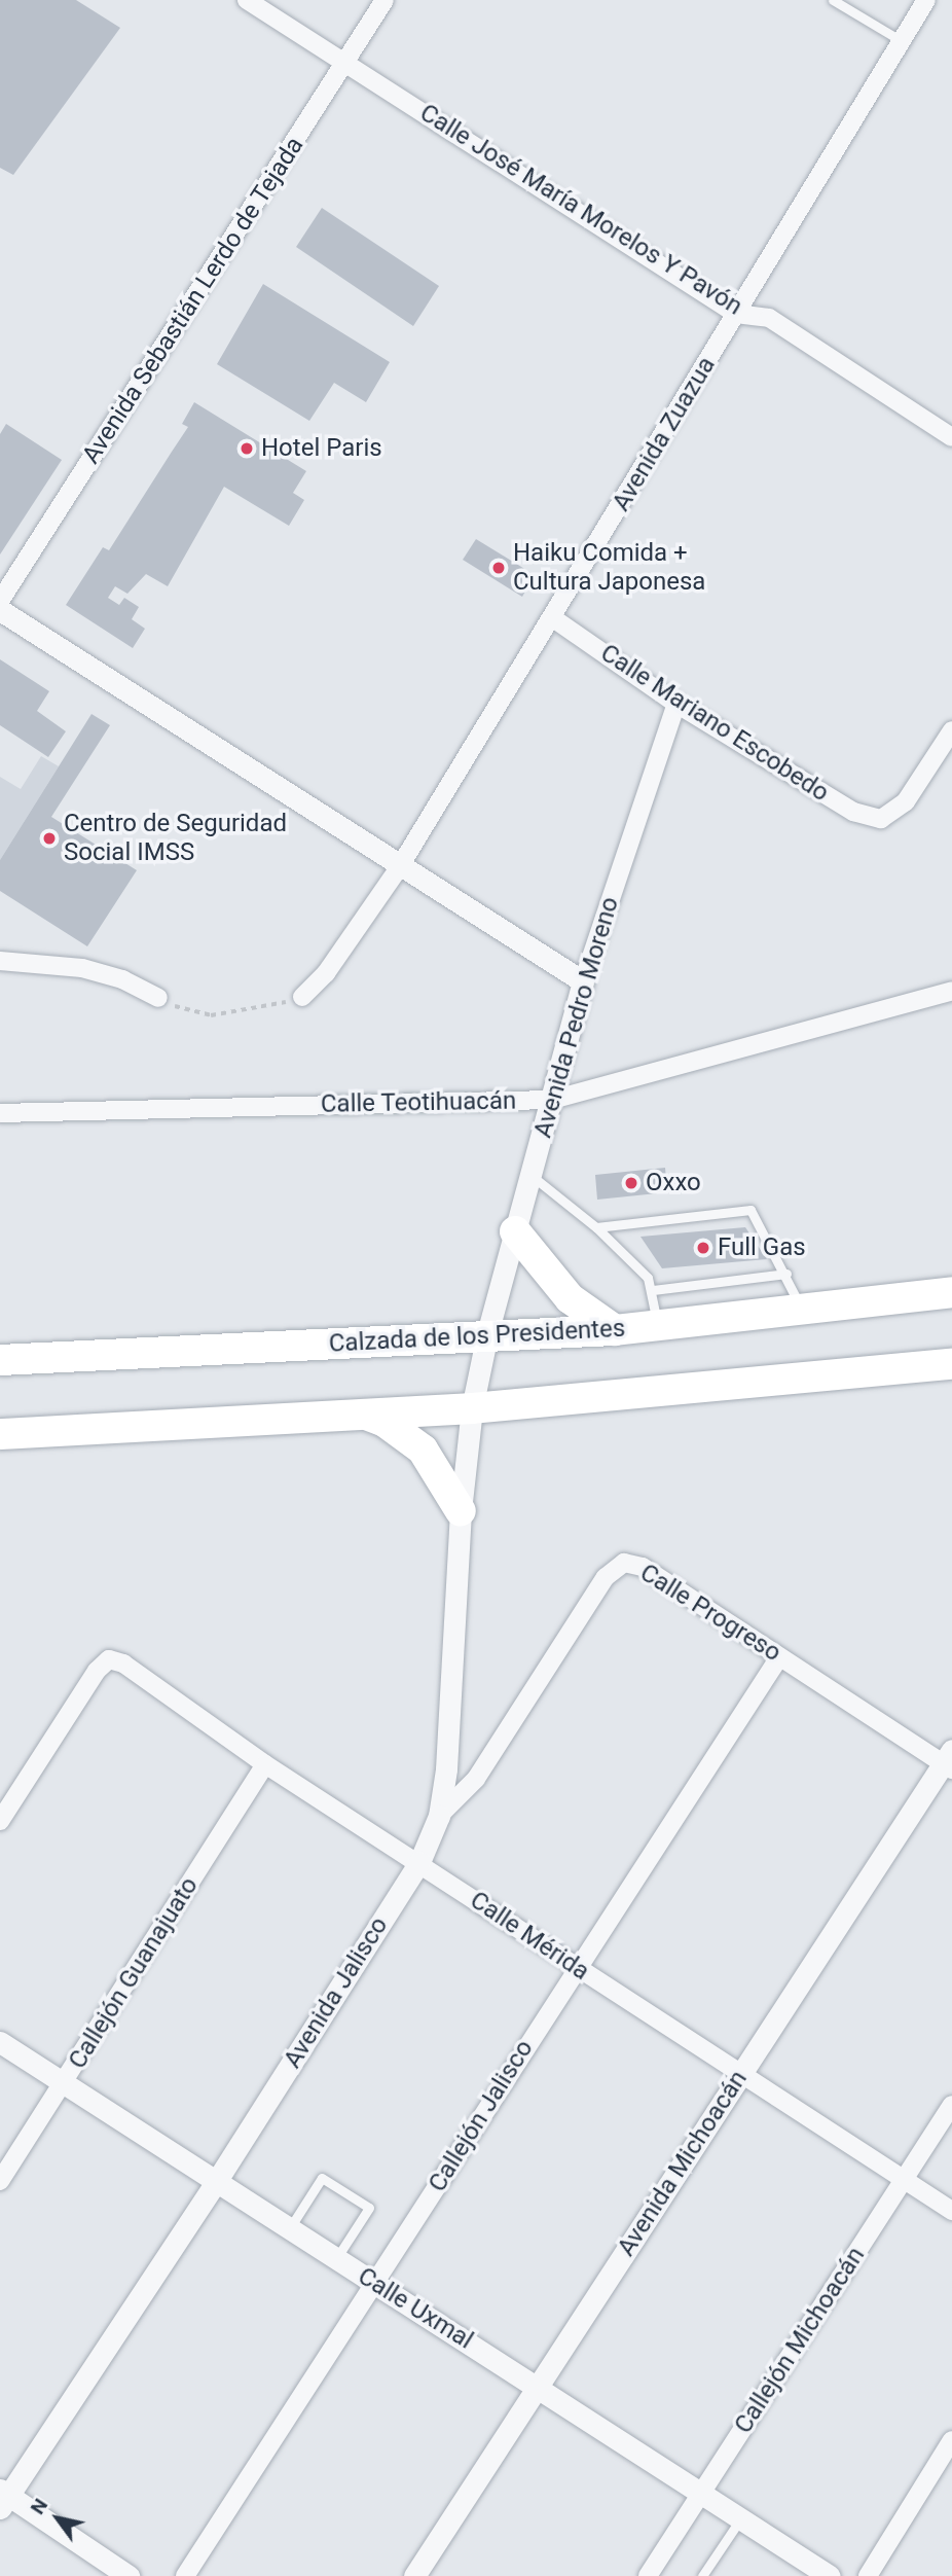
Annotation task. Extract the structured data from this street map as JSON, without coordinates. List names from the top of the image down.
{
  "streets": {
    "highway": ["Calzada de los Presidentes"],
    "street": [
      "Calle José María Morelos Y Pavón",
      "Avenida Sebastián Lerdo de Tejada",
      "Avenida Zuazua",
      "Calle Mariano Escobedo",
      "Avenida Pedro Moreno",
      "Calle Teotihuacán",
      "Calle Progreso",
      "Calle Mérida",
      "Callejón Guanajuato",
      "Avenida Jalisco",
      "Callejón Jalisco",
      "Avenida Michoacán",
      "Calle Uxmal",
      "Callejón Michoacán"
    ]
  },
  "crossings": [
    ["Calle José María Morelos Y Pavón", "Avenida Sebastián Lerdo de Tejada"],
    ["Calle José María Morelos Y Pavón", "Avenida Zuazua"],
    ["Avenida Zuazua", "Calle Mariano Escobedo"],
    ["Calle Mariano Escobedo", "Avenida Pedro Moreno"],
    ["Avenida Pedro Moreno", "Calle Teotihuacán"],
    ["Avenida Pedro Moreno", "Calzada de los Presidentes"],
    ["Avenida Pedro Moreno", "Avenida Jalisco"],
    ["Calle Progreso", "Avenida Jalisco"],
    ["Calle Progreso", "Callejón Jalisco"],
    ["Calle Progreso", "Avenida Michoacán"],
    ["Calle Mérida", "Callejón Guanajuato"],
    ["Calle Mérida", "Avenida Jalisco"],
    ["Calle Mérida", "Callejón Jalisco"],
    ["Calle Mérida", "Avenida Michoacán"],
    ["Calle Mérida", "Callejón Michoacán"],
    ["Callejón Guanajuato", "Calle Uxmal"],
    ["Avenida Jalisco", "Calle Uxmal"],
    ["Callejón Jalisco", "Calle Uxmal"],
    ["Avenida Michoacán", "Calle Uxmal"],
    ["Calle Uxmal", "Callejón Michoacán"]
  ],
  "places": [
    "Hotel Paris",
    "Haiku Comida + Cultura Japonesa",
    "Centro de Seguridad Social IMSS",
    "Oxxo",
    "Full Gas"
  ],
  "north": "top left"
}
